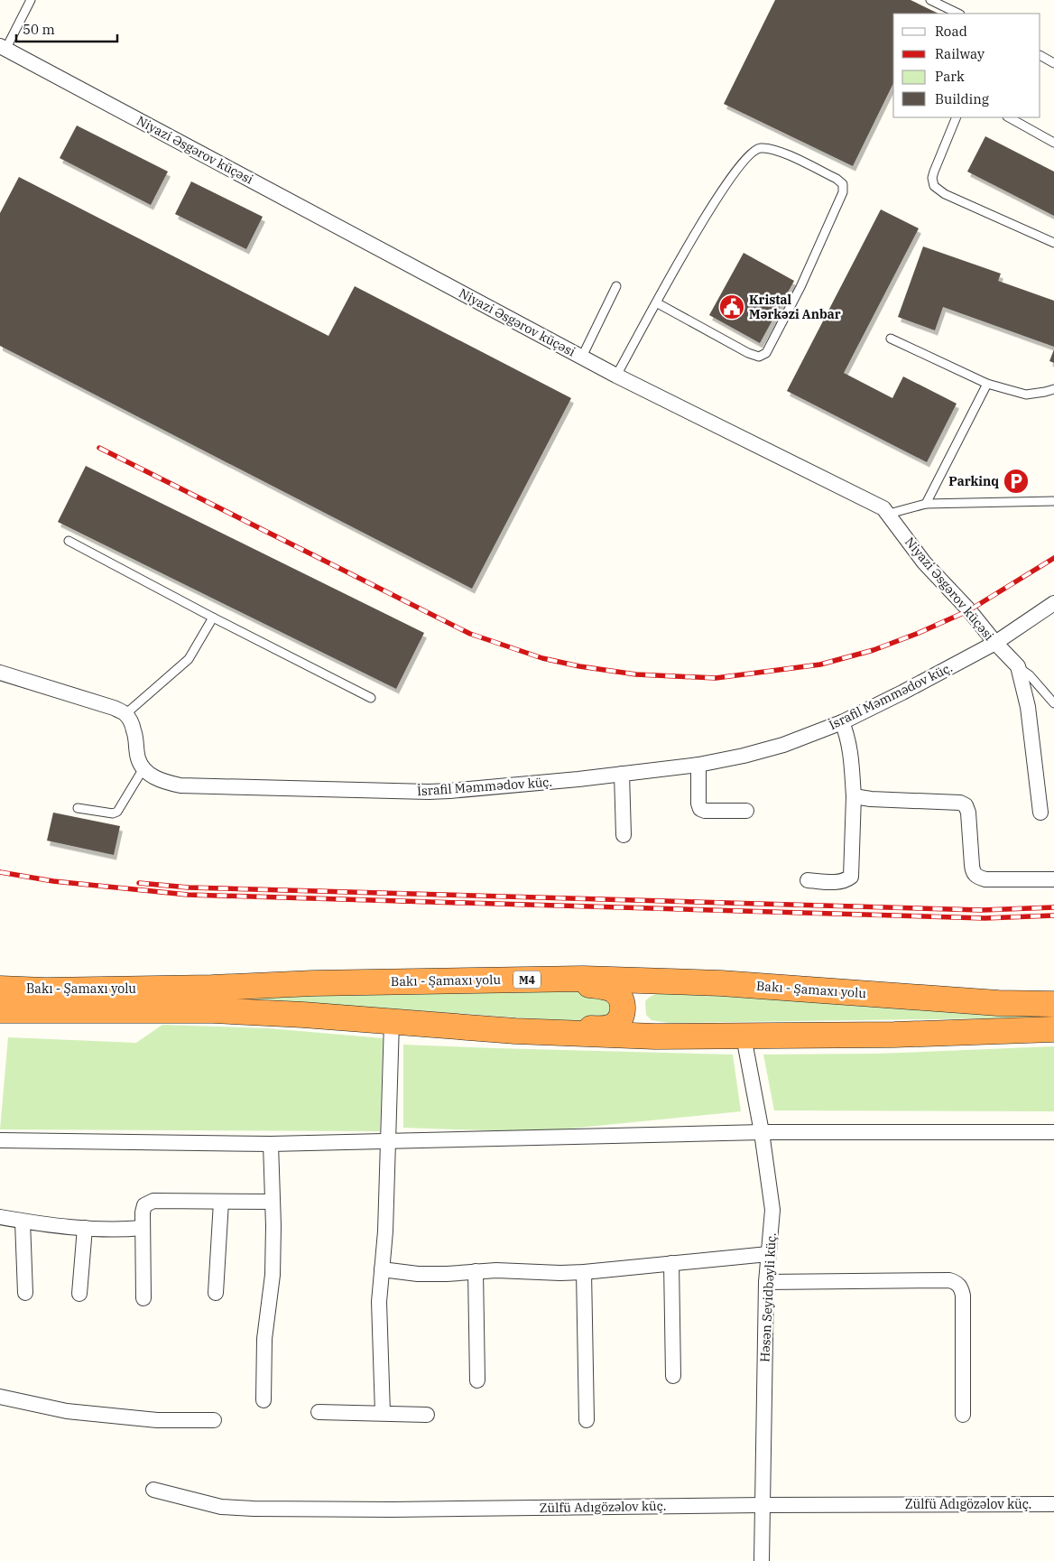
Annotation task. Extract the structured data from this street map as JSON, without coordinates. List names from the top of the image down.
{
  "streets": {
    "highway": ["M4", "Bakı - Şamaxı yolu"],
    "street": [
      "Niyazi Əsgərov küçəsi",
      "İsrafil Məmmədov küç.",
      "Həsən Seyidbəyli küç.",
      "Zülfü Adıgözəlov küç."
    ]
  },
  "crossings": [
    ["Niyazi Əsgərov küçəsi", "İsrafil Məmmədov küç."],
    ["Bakı - Şamaxı yolu", "Həsən Seyidbəyli küç."],
    ["Həsən Seyidbəyli küç.", "Zülfü Adıgözəlov küç."]
  ],
  "places": {
    "public building": ["Kristal Mərkəzi Anbar"],
    "parking": ["Parkinq"]
  },
  "legend": [
    "Road",
    "Railway",
    "Park",
    "Building"
  ],
  "scale_bar": "50 m"
}
